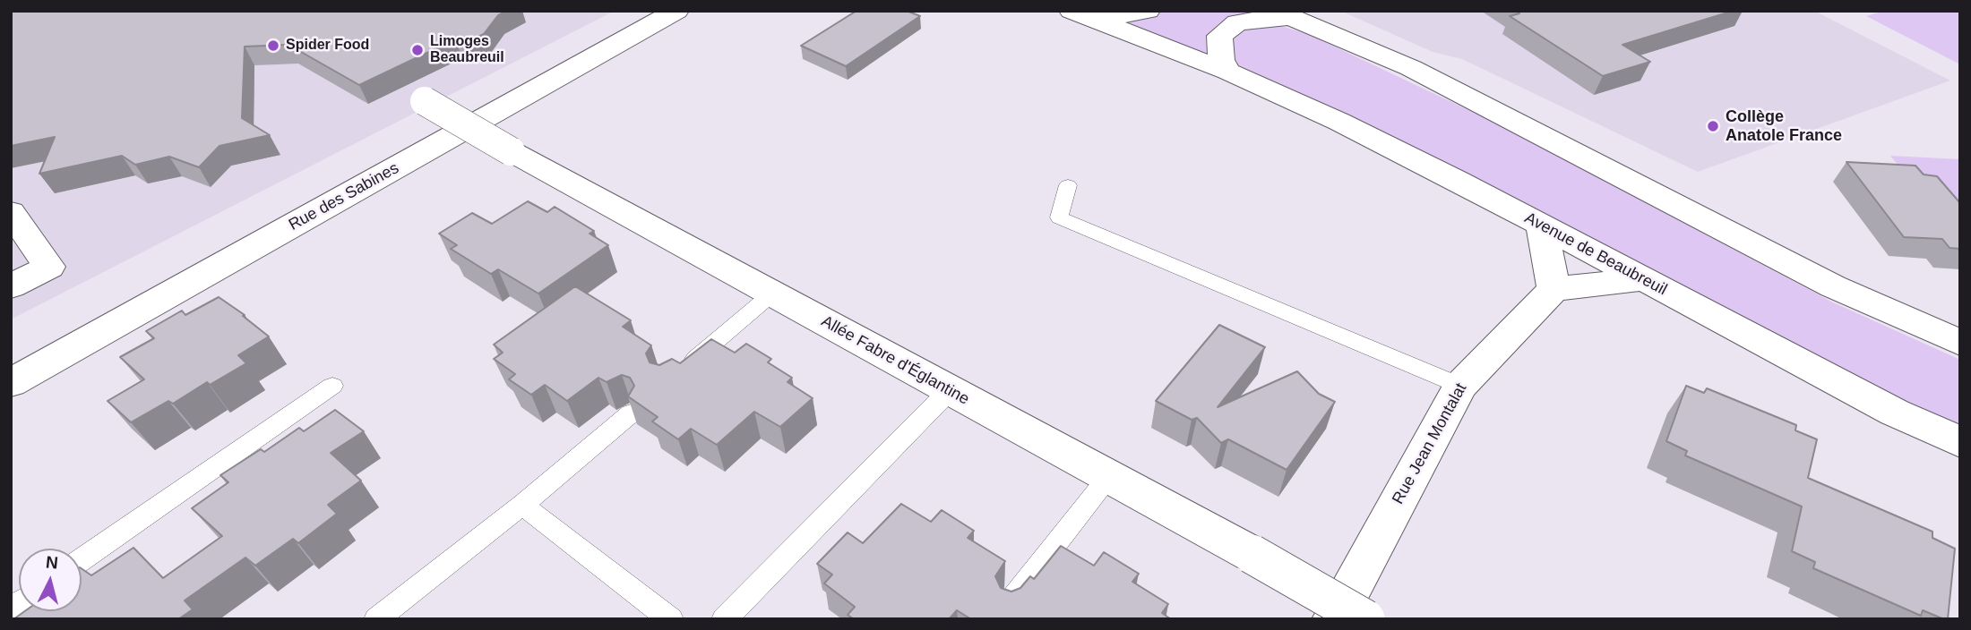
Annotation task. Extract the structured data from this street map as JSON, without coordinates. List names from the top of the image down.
{
  "streets": {
    "street": [
      "Rue des Sabines",
      "Avenue de Beaubreuil",
      "Allée Fabre d'Églantine",
      "Rue Jean Montalat"
    ]
  },
  "places": ["Spider Food", "Limoges Beaubreuil", "Collège Anatole France"],
  "north": "top"
}
